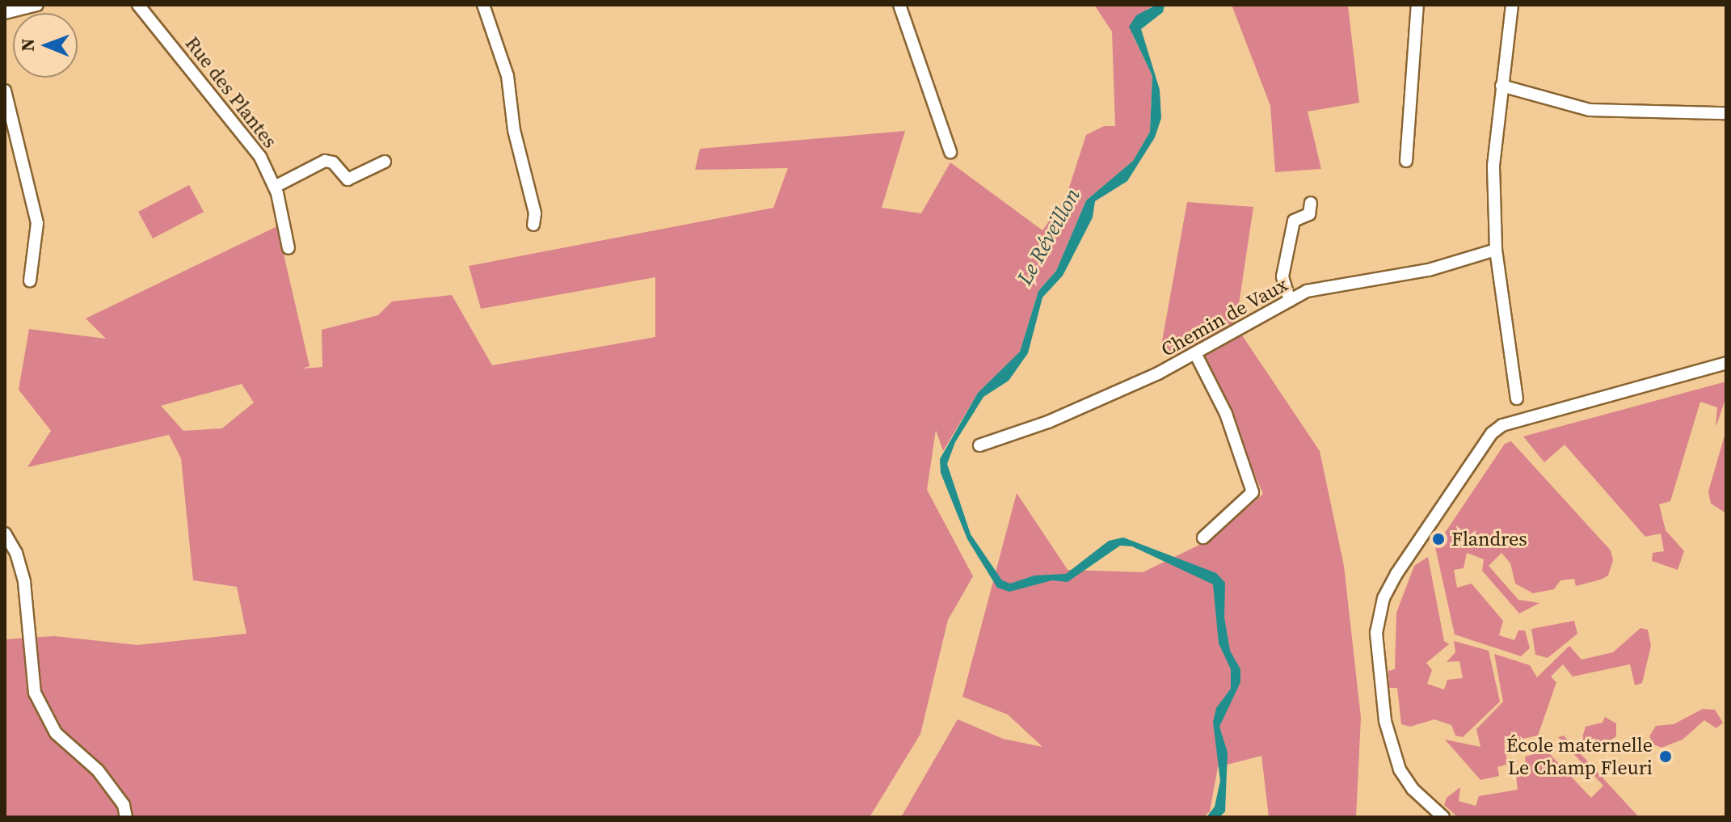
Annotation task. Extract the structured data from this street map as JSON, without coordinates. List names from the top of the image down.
{
  "streets": {
    "street": ["Rue des Plantes", "Chemin de Vaux"]
  },
  "water": ["Le Réveillon"],
  "places": ["Flandres", "École maternelle Le Champ Fleuri"],
  "north": "left"
}
